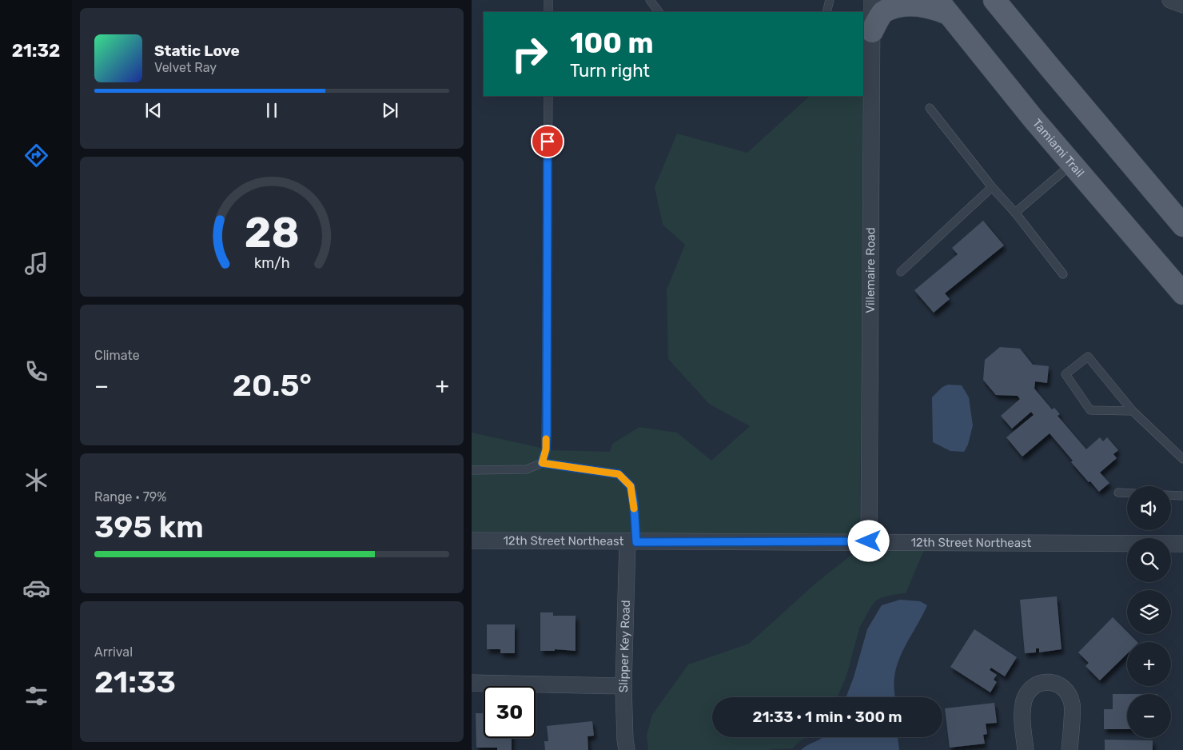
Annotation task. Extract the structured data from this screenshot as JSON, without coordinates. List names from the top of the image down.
{
  "streets": {
    "main road": ["Tamiami Trail"],
    "street": ["Villemaire Road", "12th Street Northeast", "Slipper Key Road"]
  },
  "crossings": [
    ["Villemaire Road", "12th Street Northeast"],
    ["12th Street Northeast", "Slipper Key Road"]
  ],
  "page": {
    "tabs": "21:32",
    "turn": ["100 m", "Turn right"],
    "song": ["Static Love", "Velvet Ray"],
    "tile": [
      "Climate",
      ["Range · 79%", "395 km"],
      ["Arrival", "21:33"]
    ],
    "heat": ["−", "20.5°", "+"],
    "map_buttons": ["+", "−"],
    "limit": "30",
    "trip": "21:33 · 1 min · 300 m",
    "gauge": ["28", "km/h"]
  }
}
